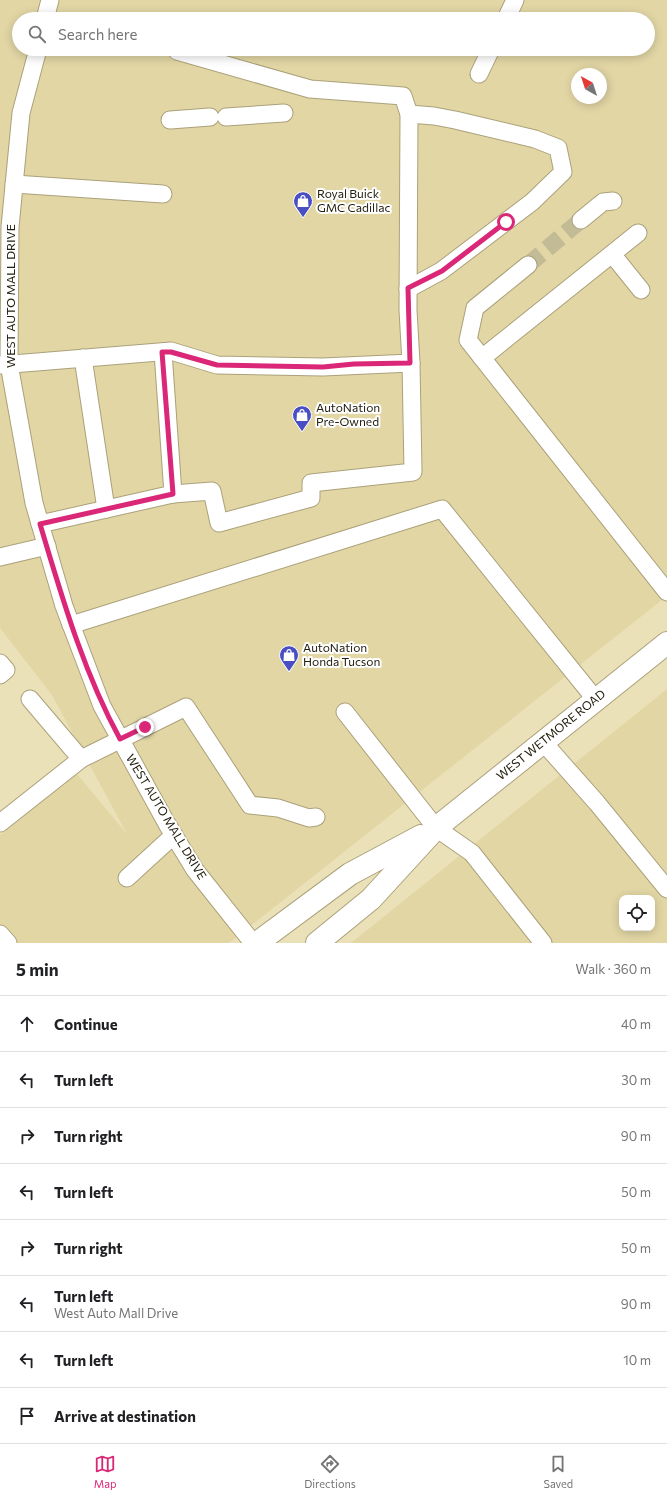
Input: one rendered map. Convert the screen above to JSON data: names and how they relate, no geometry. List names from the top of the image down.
{
  "streets": {
    "main road": ["WEST WETMORE ROAD"],
    "street": ["WEST AUTO MALL DRIVE"]
  },
  "places": {
    "shop": ["Royal Buick GMC Cadillac", "AutoNation Pre-Owned", "AutoNation Honda Tucson"]
  },
  "north": "top left",
  "page": {
    "search": "Search here",
    "heading": ["5 min", "Walk · 360 m"],
    "list": [
      ["Continue", "40 m"],
      ["Turn left", "30 m"],
      ["Turn right", "90 m"],
      ["Turn left", "50 m"],
      ["Turn right", "50 m"],
      ["Turn left", "West Auto Mall Drive", "90 m"],
      ["Turn left", "10 m"],
      "Arrive at destination"
    ],
    "nav": ["Map", "Directions", "Saved"]
  }
}
